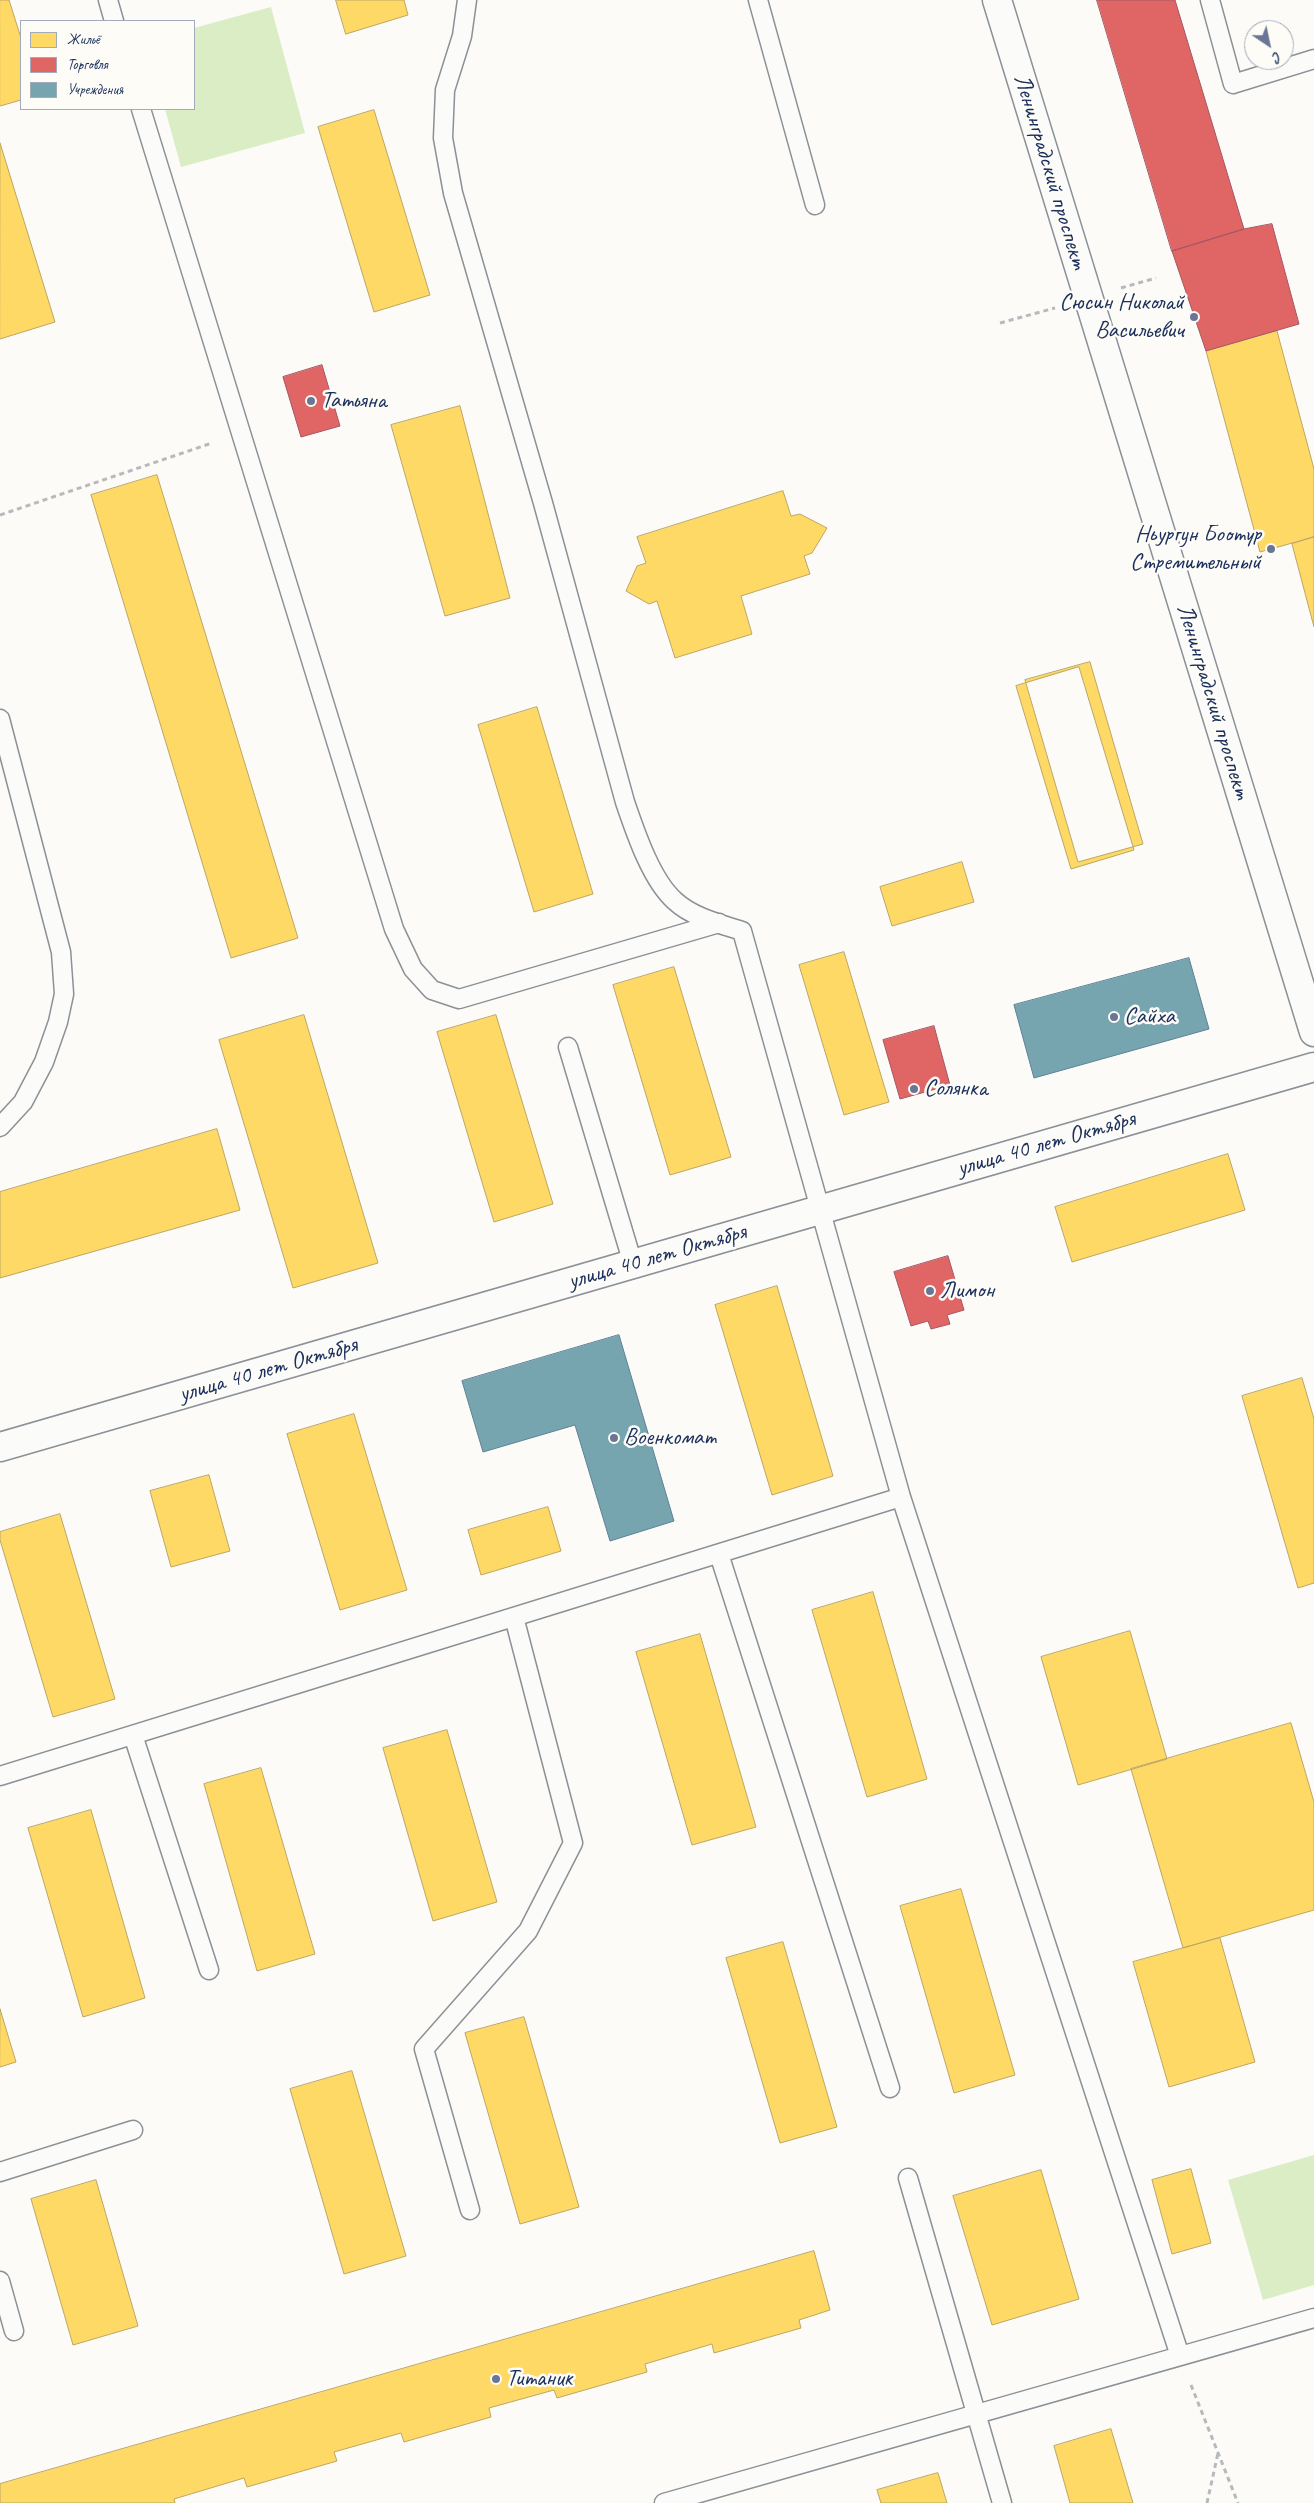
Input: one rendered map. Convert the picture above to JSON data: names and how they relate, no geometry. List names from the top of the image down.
{
  "streets": {
    "street": ["Ленинградский проспект", "улица 40 лет Октября"]
  },
  "places": [
    "Сюсин Николай Васильевич",
    "Татьяна",
    "Ньургун Боотур Стремительный",
    "Сайха",
    "Солянка",
    "Лимон",
    "Военкомат",
    "Титаник"
  ],
  "legend": ["Жильё", "Торговля", "Учреждения"],
  "north": "bottom right"
}
